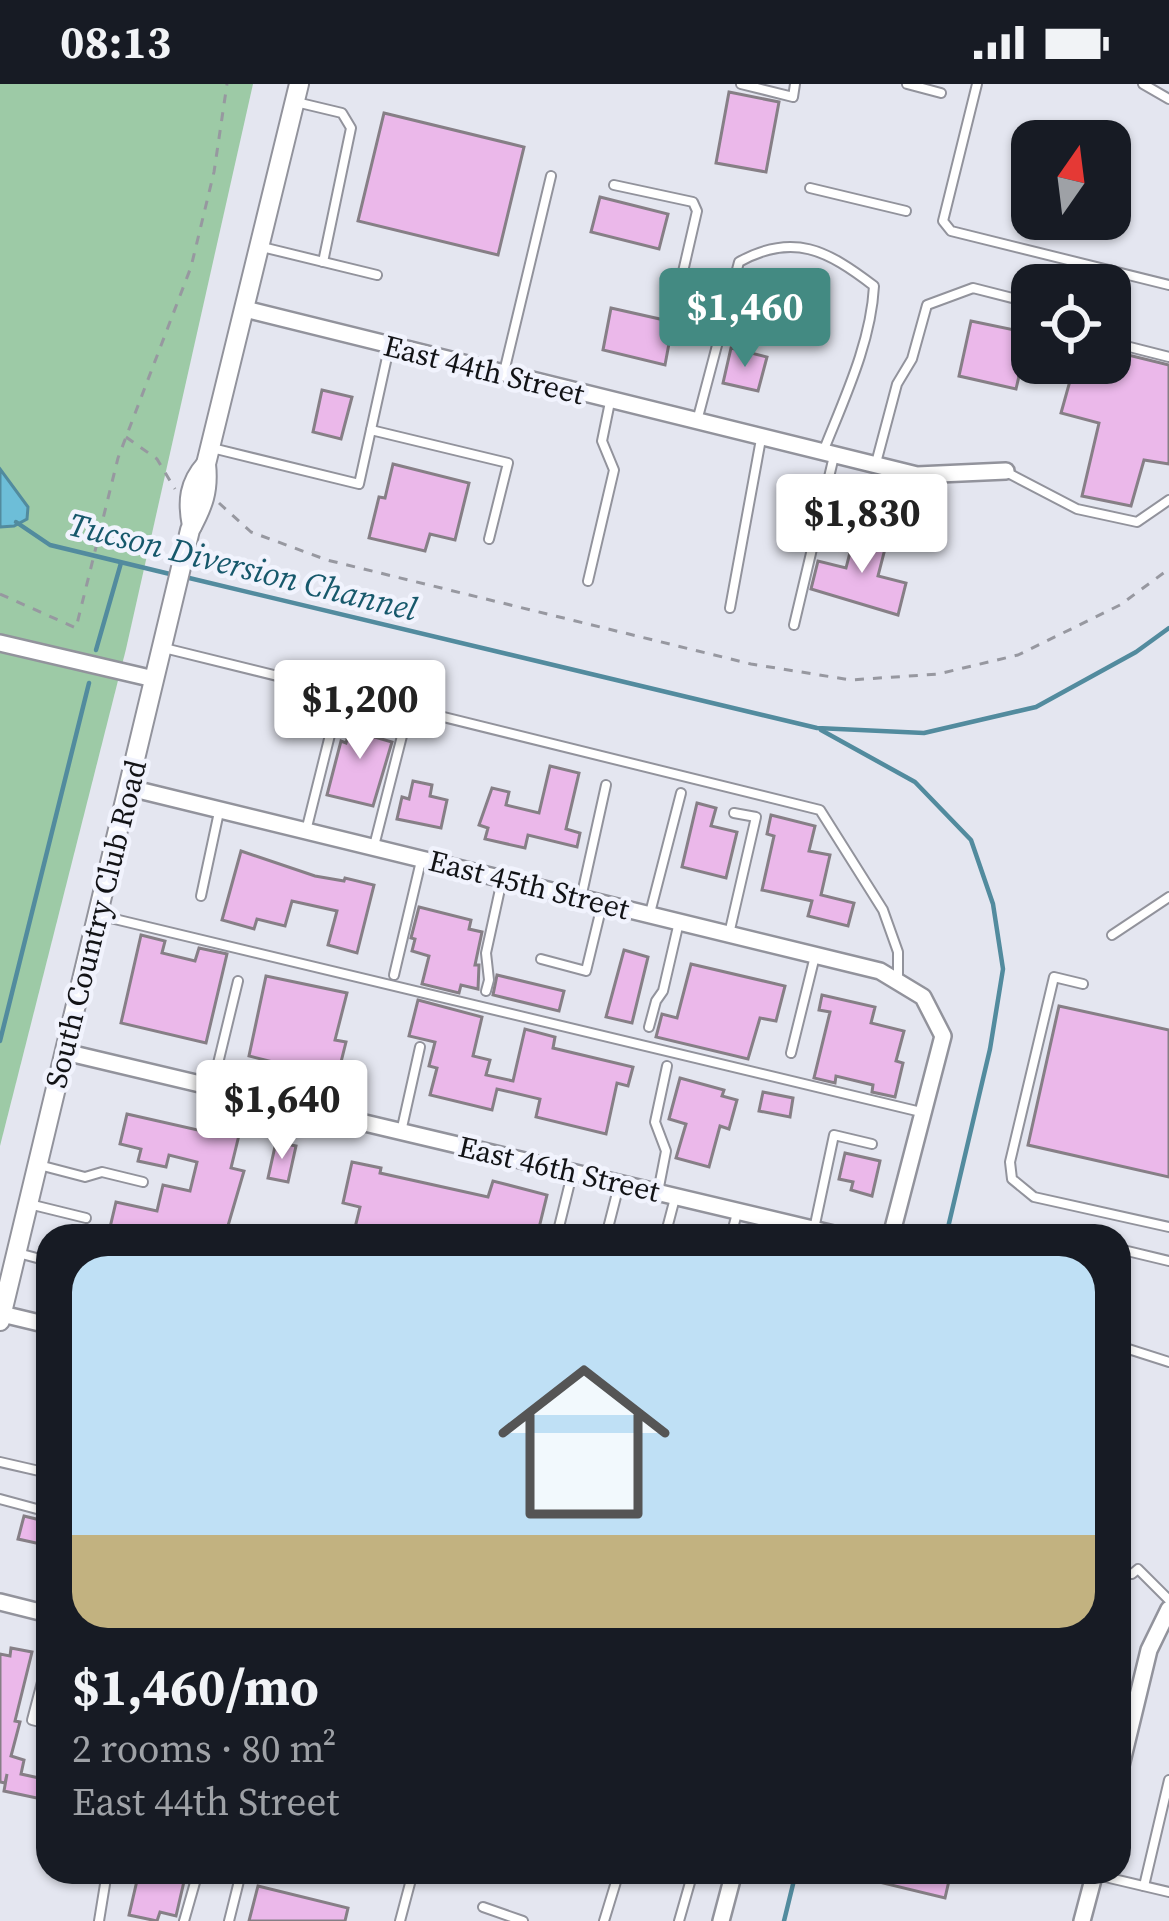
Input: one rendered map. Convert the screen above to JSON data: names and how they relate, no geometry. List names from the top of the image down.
{
  "streets": {
    "street": [
      "East 44th Street",
      "East 45th Street",
      "South Country Club Road",
      "East 46th Street"
    ]
  },
  "crossings": [
    ["East 44th Street", "South Country Club Road"],
    ["East 45th Street", "South Country Club Road"],
    ["South Country Club Road", "East 46th Street"]
  ],
  "water": ["Tucson Diversion Channel"],
  "north": "top",
  "page": {
    "status": "08:13",
    "price": [
      "$1,460",
      "$1,830",
      "$1,200",
      "$1,640"
    ],
    "list": [
      {
        "name": "$1,460/mo",
        "note": "2 rooms · 80 m² · East 44th Street"
      }
    ]
  }
}
